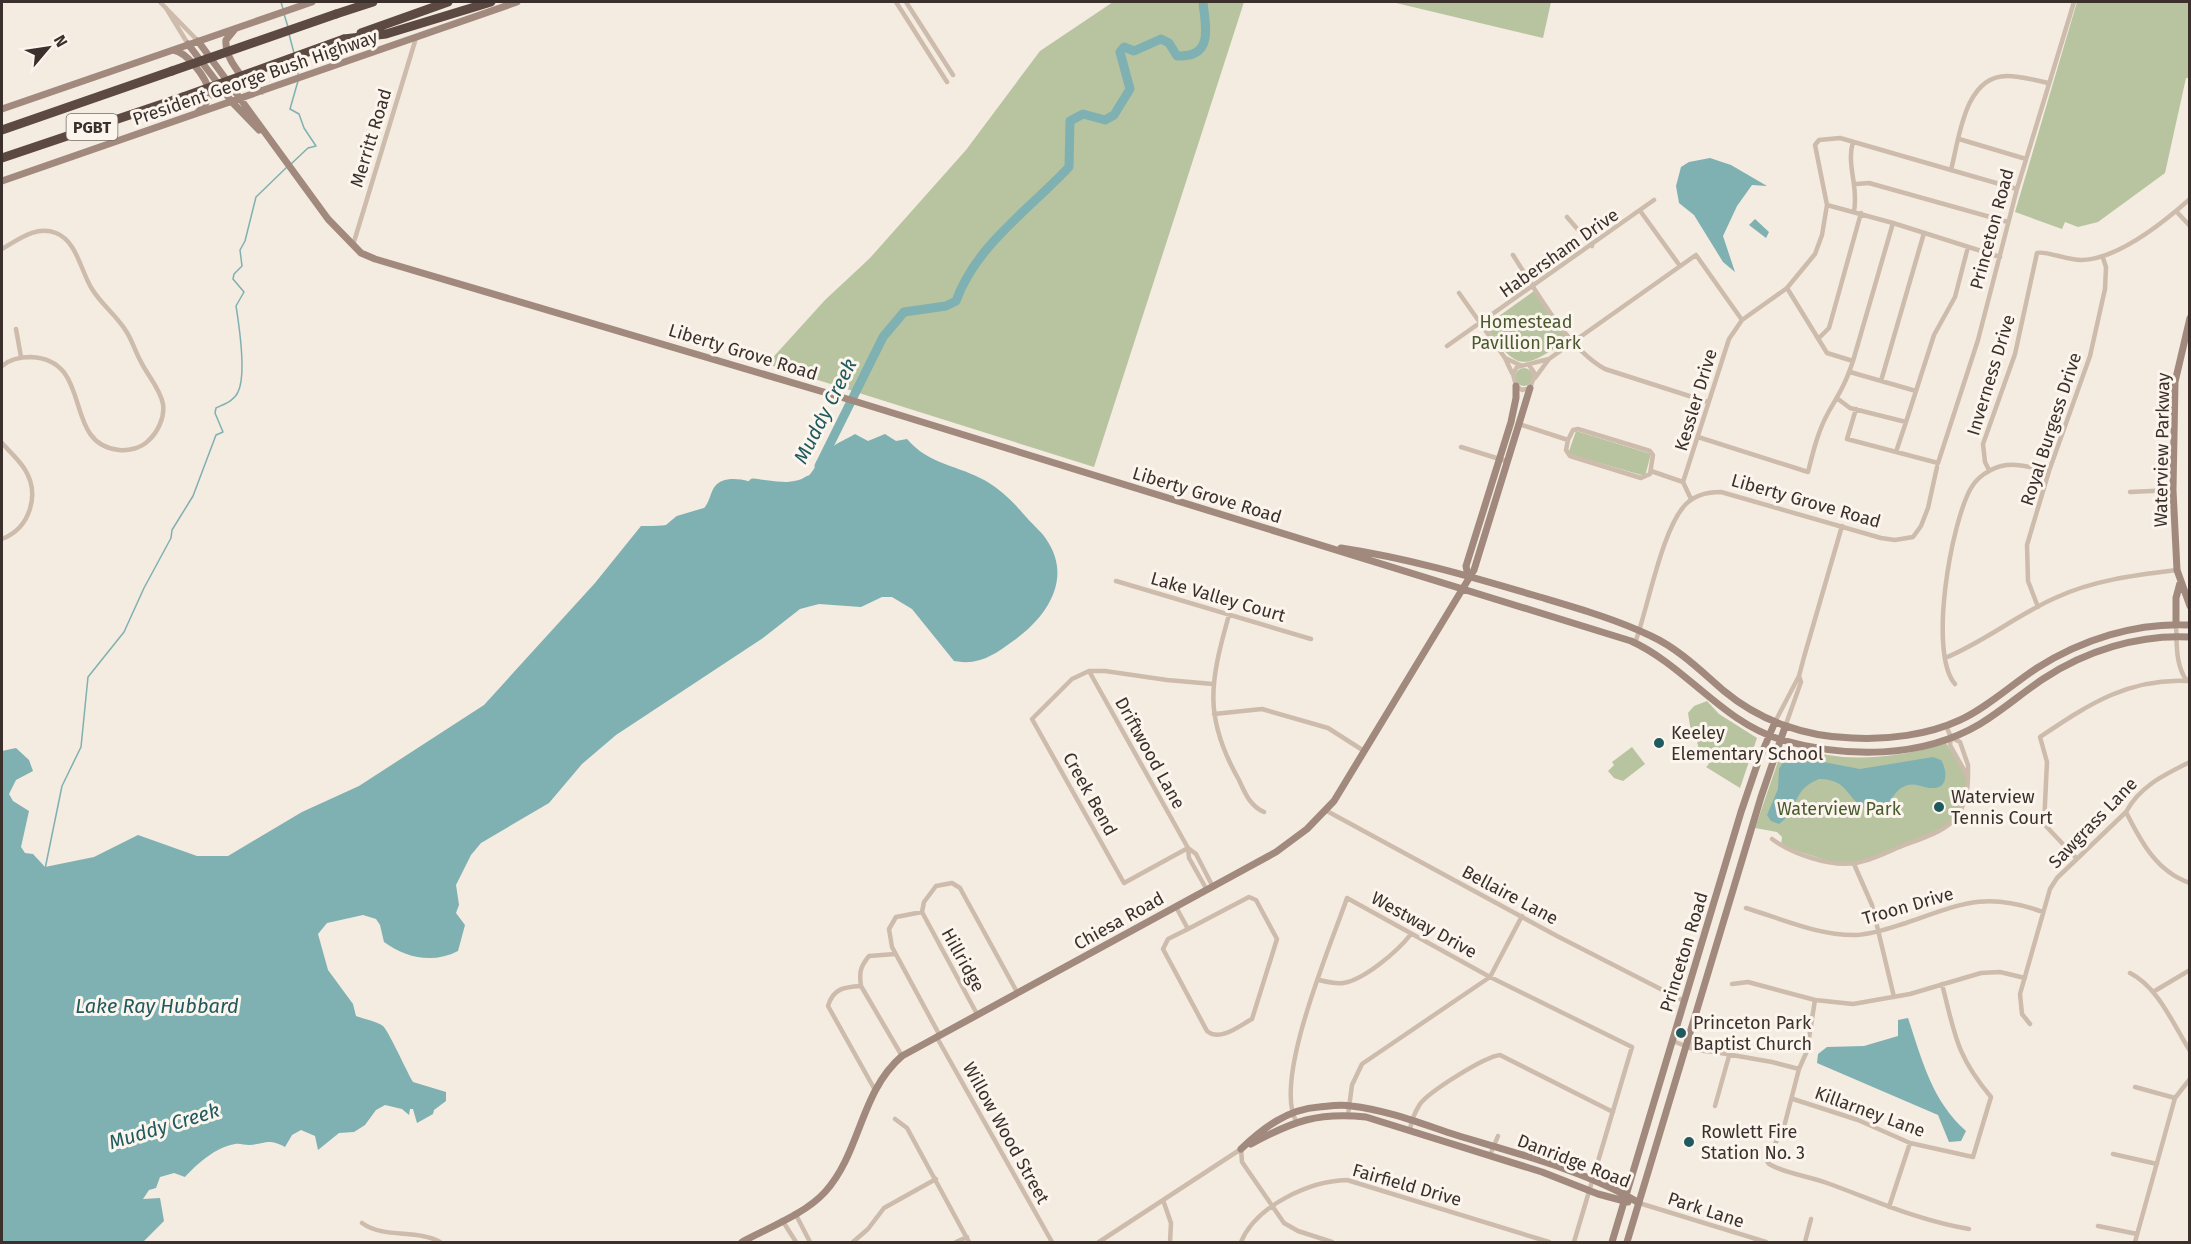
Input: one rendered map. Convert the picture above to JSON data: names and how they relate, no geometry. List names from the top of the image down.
{
  "streets": {
    "highway": ["PGBT"],
    "main road": [
      "President George Bush Highway",
      "Princeton Road",
      "Liberty Grove Road",
      "Waterview Parkway",
      "Chiesa Road",
      "Danridge Road"
    ],
    "street": [
      "Merritt Road",
      "Habersham Drive",
      "Inverness Drive",
      "Kessler Drive",
      "Royal Burgess Drive",
      "Lake Valley Court",
      "Driftwood Lane",
      "Creek Bend",
      "Sawgrass Lane",
      "Bellaire Lane",
      "Troon Drive",
      "Westway Drive",
      "Hillridge",
      "Killarney Lane",
      "Willow Wood Street",
      "Fairfield Drive",
      "Park Lane"
    ]
  },
  "crossings": [
    ["President George Bush Highway", "Merritt Road"],
    ["President George Bush Highway", "Liberty Grove Road"],
    ["Merritt Road", "Liberty Grove Road"],
    ["Princeton Road", "Liberty Grove Road"],
    ["Princeton Road", "Bellaire Lane"],
    ["Princeton Road", "Danridge Road"],
    ["Princeton Road", "Park Lane"],
    ["Liberty Grove Road", "Waterview Parkway"],
    ["Liberty Grove Road", "Chiesa Road"],
    ["Inverness Drive", "Royal Burgess Drive"],
    ["Driftwood Lane", "Creek Bend"],
    ["Driftwood Lane", "Chiesa Road"],
    ["Sawgrass Lane", "Troon Drive"],
    ["Bellaire Lane", "Chiesa Road"],
    ["Chiesa Road", "Hillridge"],
    ["Chiesa Road", "Willow Wood Street"],
    ["Westway Drive", "Danridge Road"],
    ["Danridge Road", "Park Lane"]
  ],
  "water": ["Muddy Creek", "Lake Ray Hubbard"],
  "parks": ["Homestead Pavillion Park", "Waterview Park"],
  "places": [
    "Keeley Elementary School",
    "Waterview Tennis Court",
    "Princeton Park Baptist Church",
    "Rowlett Fire Station No. 3"
  ],
  "north": "top right"
}
